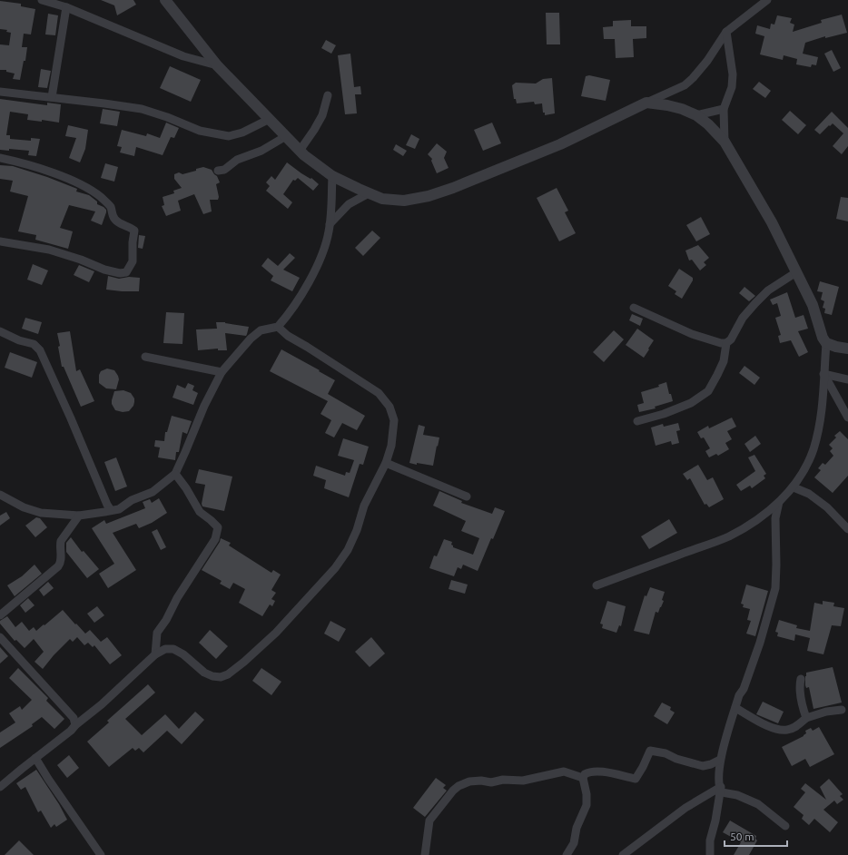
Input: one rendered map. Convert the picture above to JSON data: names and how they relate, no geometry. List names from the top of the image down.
{
  "scale_bar": "50 m"
}
